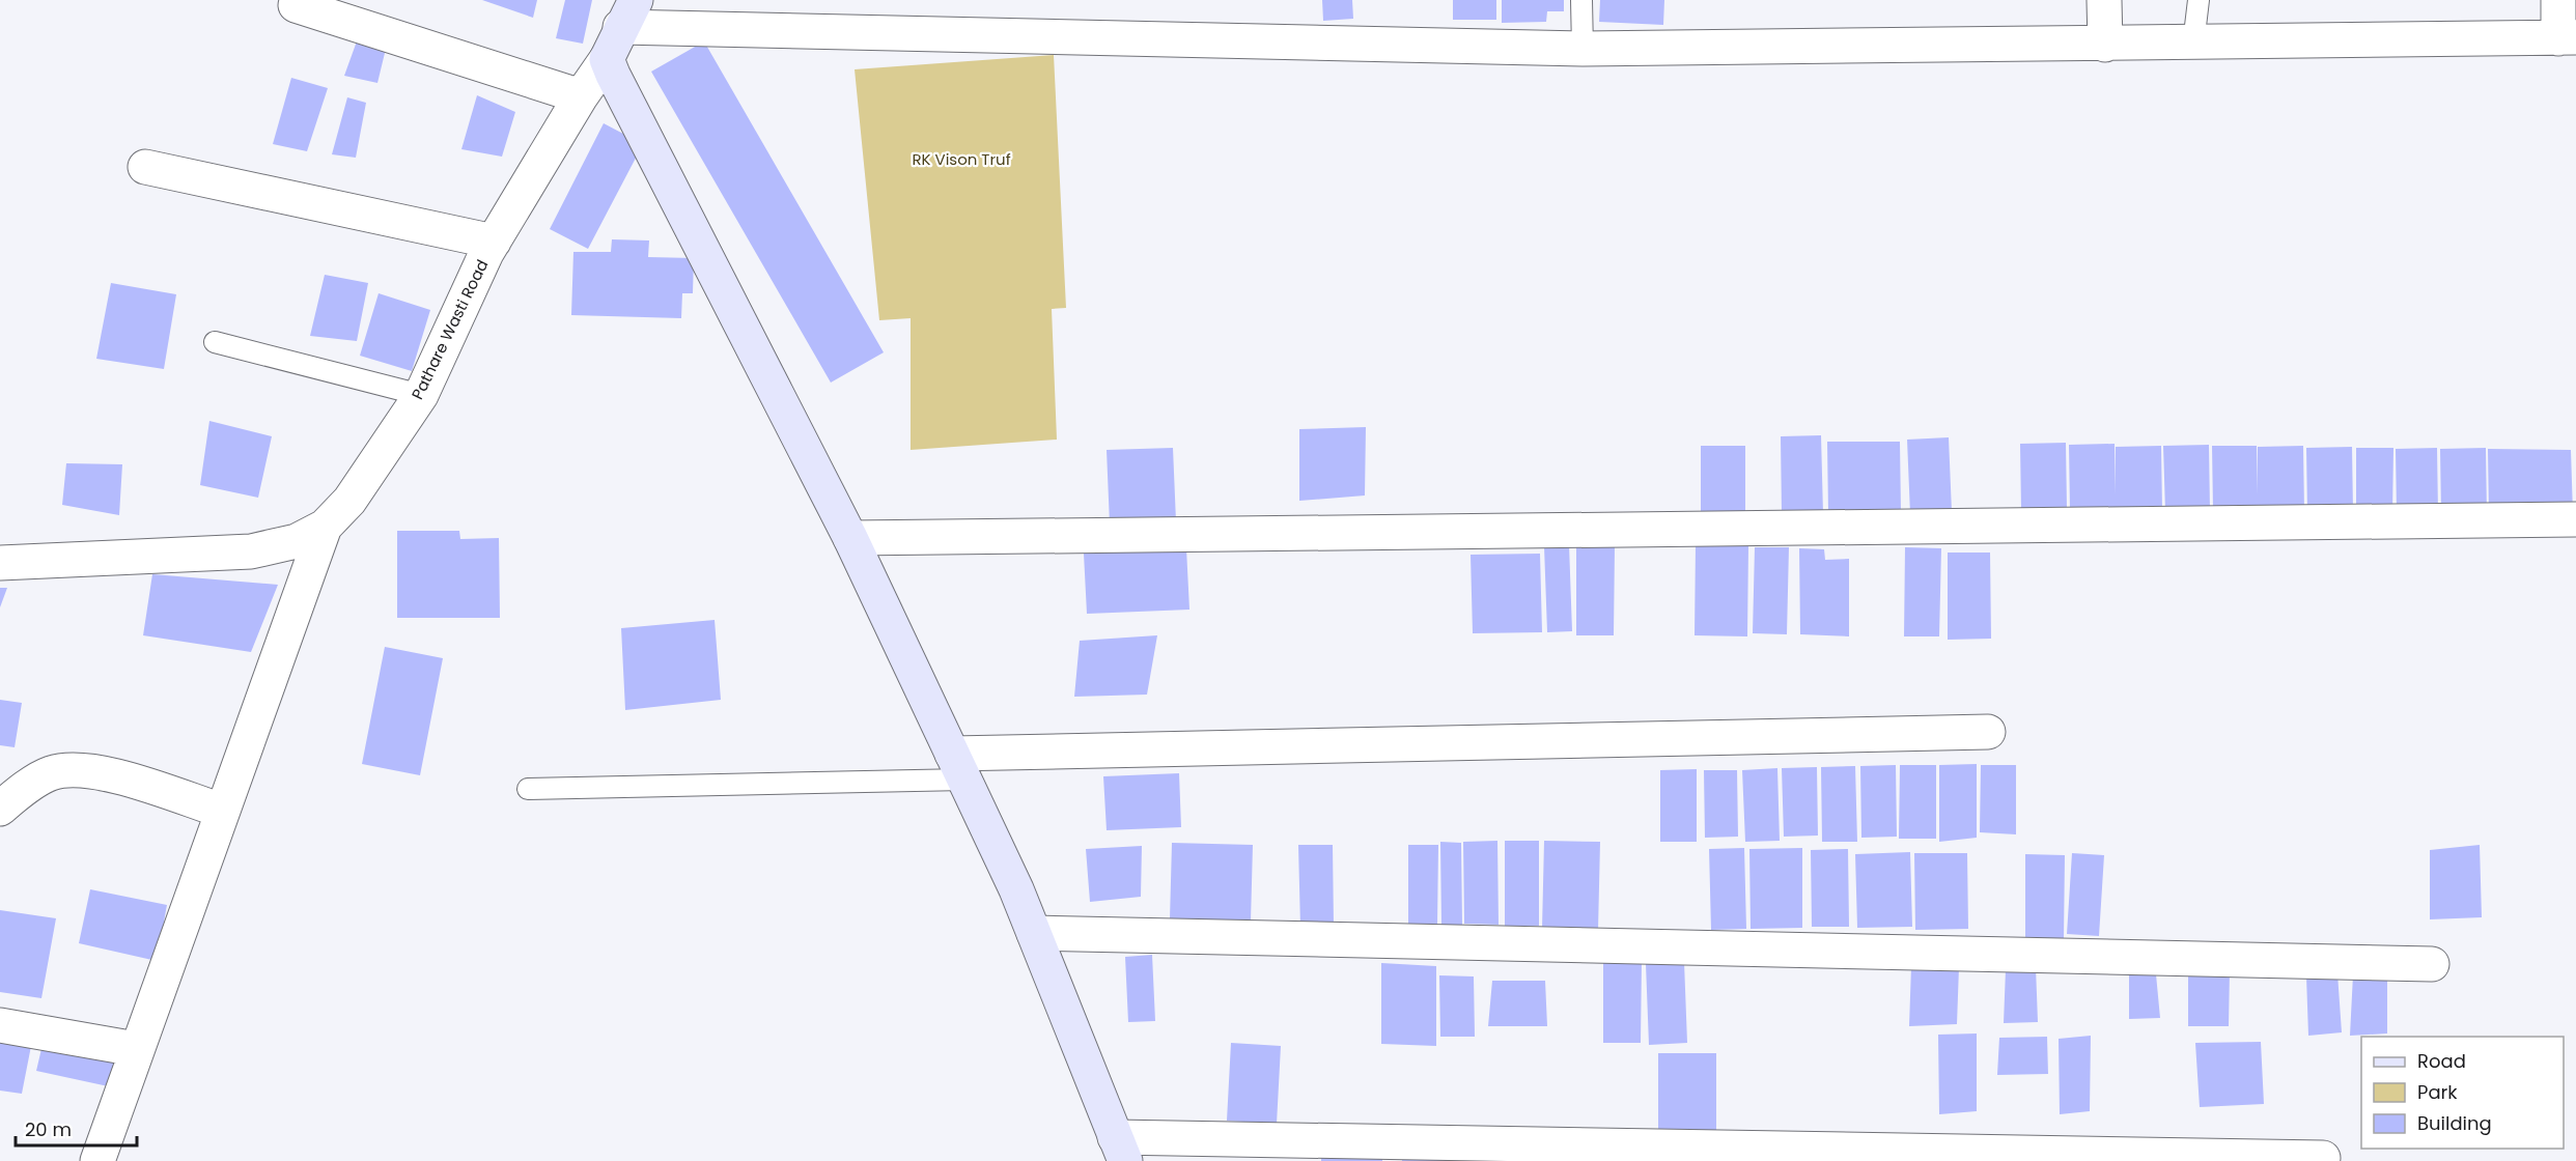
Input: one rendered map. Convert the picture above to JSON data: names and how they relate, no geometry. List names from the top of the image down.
{
  "streets": {
    "street": ["Pathare Wasti Road"]
  },
  "parks": ["RK Vison Truf"],
  "legend": ["Road", "Park", "Building"],
  "scale_bar": "20 m"
}
